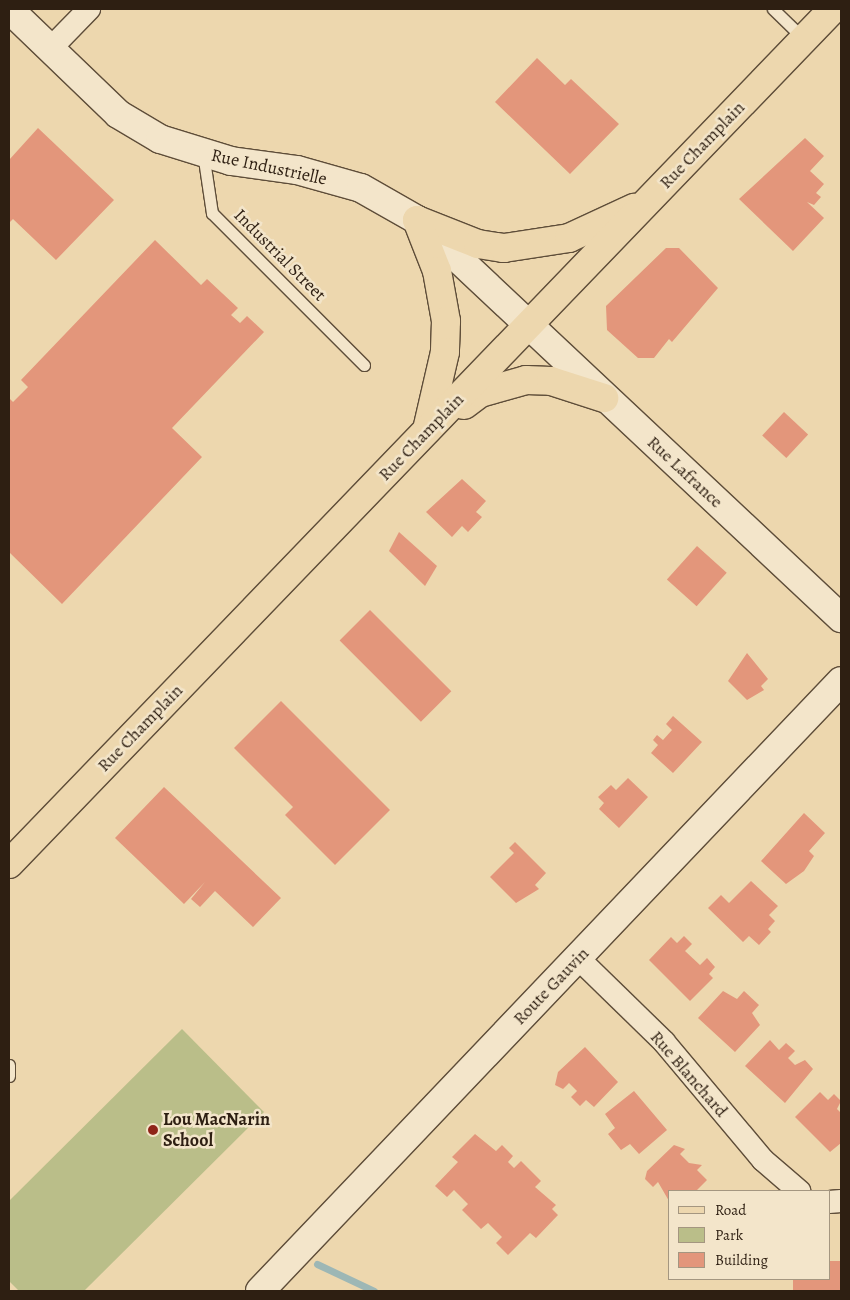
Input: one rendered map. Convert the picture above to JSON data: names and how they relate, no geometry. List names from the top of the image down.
{
  "streets": {
    "main road": ["Rue Champlain"],
    "street": [
      "Rue Industrielle",
      "Rue Lafrance",
      "Route Gauvin",
      "Rue Blanchard"
    ],
    "lane": ["Industrial Street"]
  },
  "crossings": [
    ["Rue Champlain", "Rue Industrielle"],
    ["Rue Champlain", "Rue Lafrance"],
    ["Rue Industrielle", "Industrial Street"],
    ["Rue Industrielle", "Rue Lafrance"],
    ["Route Gauvin", "Rue Blanchard"]
  ],
  "places": ["Lou MacNarin School"],
  "legend": ["Road", "Park", "Building"]
}
